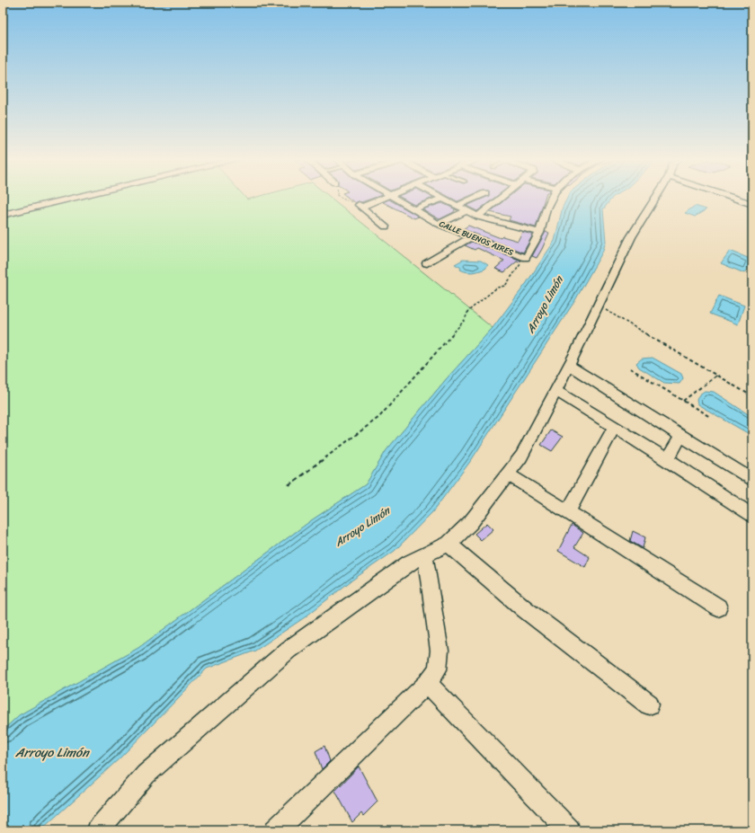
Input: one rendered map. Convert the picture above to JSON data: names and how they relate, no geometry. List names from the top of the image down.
{
  "streets": {
    "street": ["CALLE BUENOS AIRES"]
  },
  "water": ["Arroyo Limón"]
}
